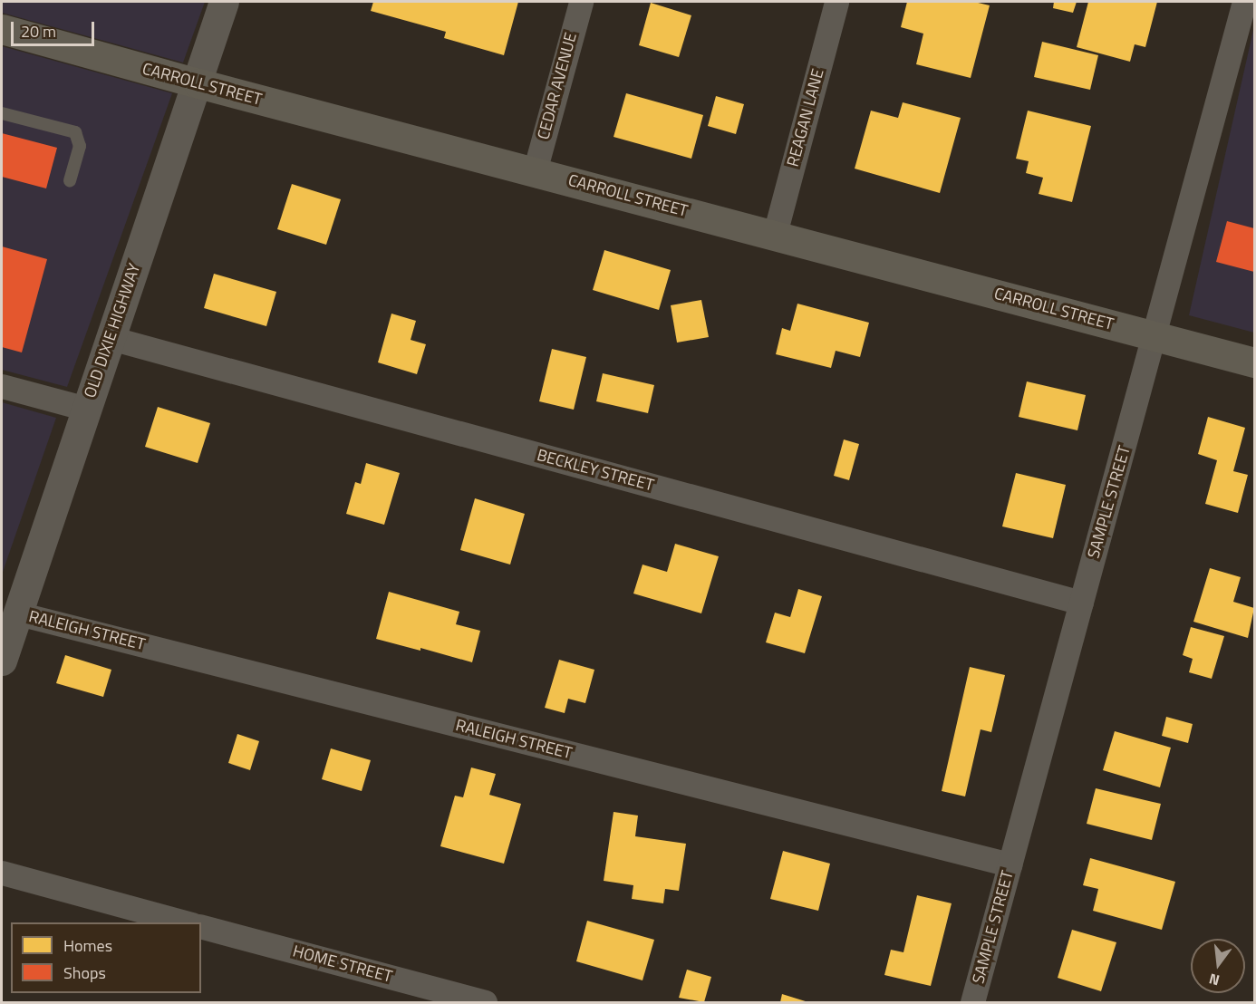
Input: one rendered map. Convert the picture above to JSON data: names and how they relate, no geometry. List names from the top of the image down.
{
  "streets": {
    "main road": ["CARROLL STREET"],
    "street": [
      "CEDAR AVENUE",
      "REAGAN LANE",
      "OLD DIXIE HIGHWAY",
      "BECKLEY STREET",
      "SAMPLE STREET",
      "RALEIGH STREET",
      "HOME STREET"
    ]
  },
  "crossings": [
    ["CARROLL STREET", "CEDAR AVENUE"],
    ["CARROLL STREET", "REAGAN LANE"],
    ["CARROLL STREET", "OLD DIXIE HIGHWAY"],
    ["CARROLL STREET", "SAMPLE STREET"],
    ["OLD DIXIE HIGHWAY", "BECKLEY STREET"],
    ["OLD DIXIE HIGHWAY", "RALEIGH STREET"],
    ["BECKLEY STREET", "SAMPLE STREET"],
    ["SAMPLE STREET", "RALEIGH STREET"]
  ],
  "legend": ["Homes", "Shops"],
  "scale_bar": "20 m",
  "north": "bottom"
}
